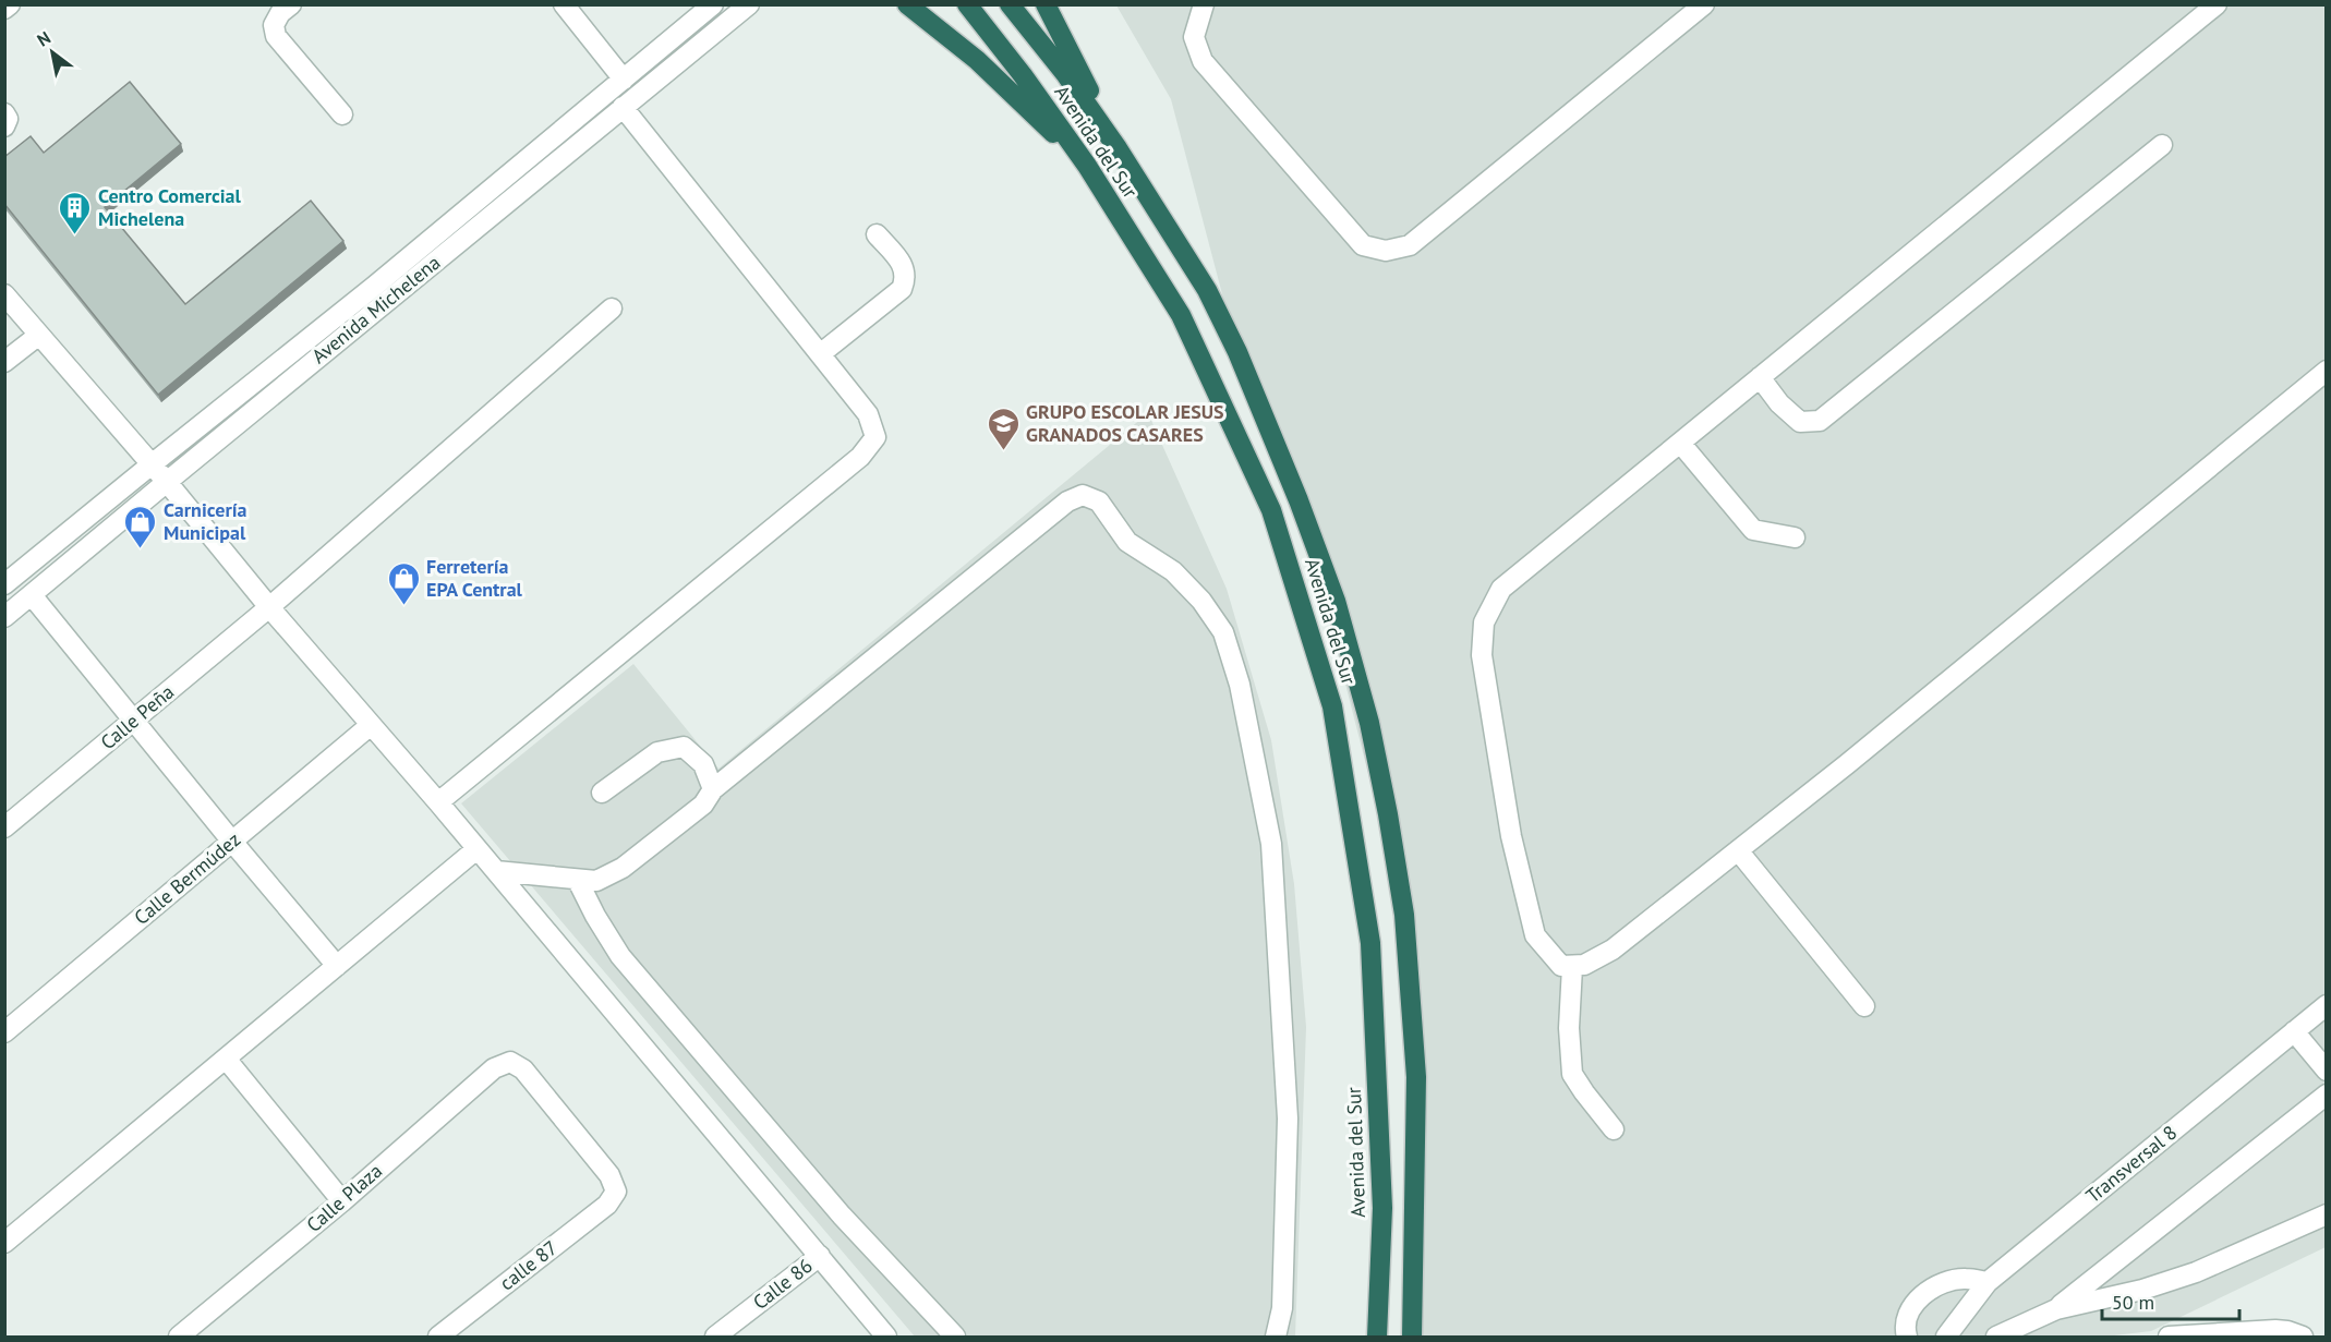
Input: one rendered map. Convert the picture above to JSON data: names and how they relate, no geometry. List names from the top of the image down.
{
  "streets": {
    "highway": ["Avenida del Sur"],
    "street": [
      "Avenida Michelena",
      "Calle Peña",
      "Calle Bermúdez",
      "Transversal 8",
      "Calle Plaza",
      "calle 87",
      "Calle 86"
    ]
  },
  "crossings": [
    ["Calle Plaza", "calle 87"]
  ],
  "places": {
    "building": ["Centro Comercial Michelena"],
    "school or university": ["GRUPO ESCOLAR JESUS GRANADOS CASARES"],
    "shop": ["Carnicería Municipal", "Ferretería EPA Central"]
  },
  "scale_bar": "50 m",
  "north": "top left"
}
